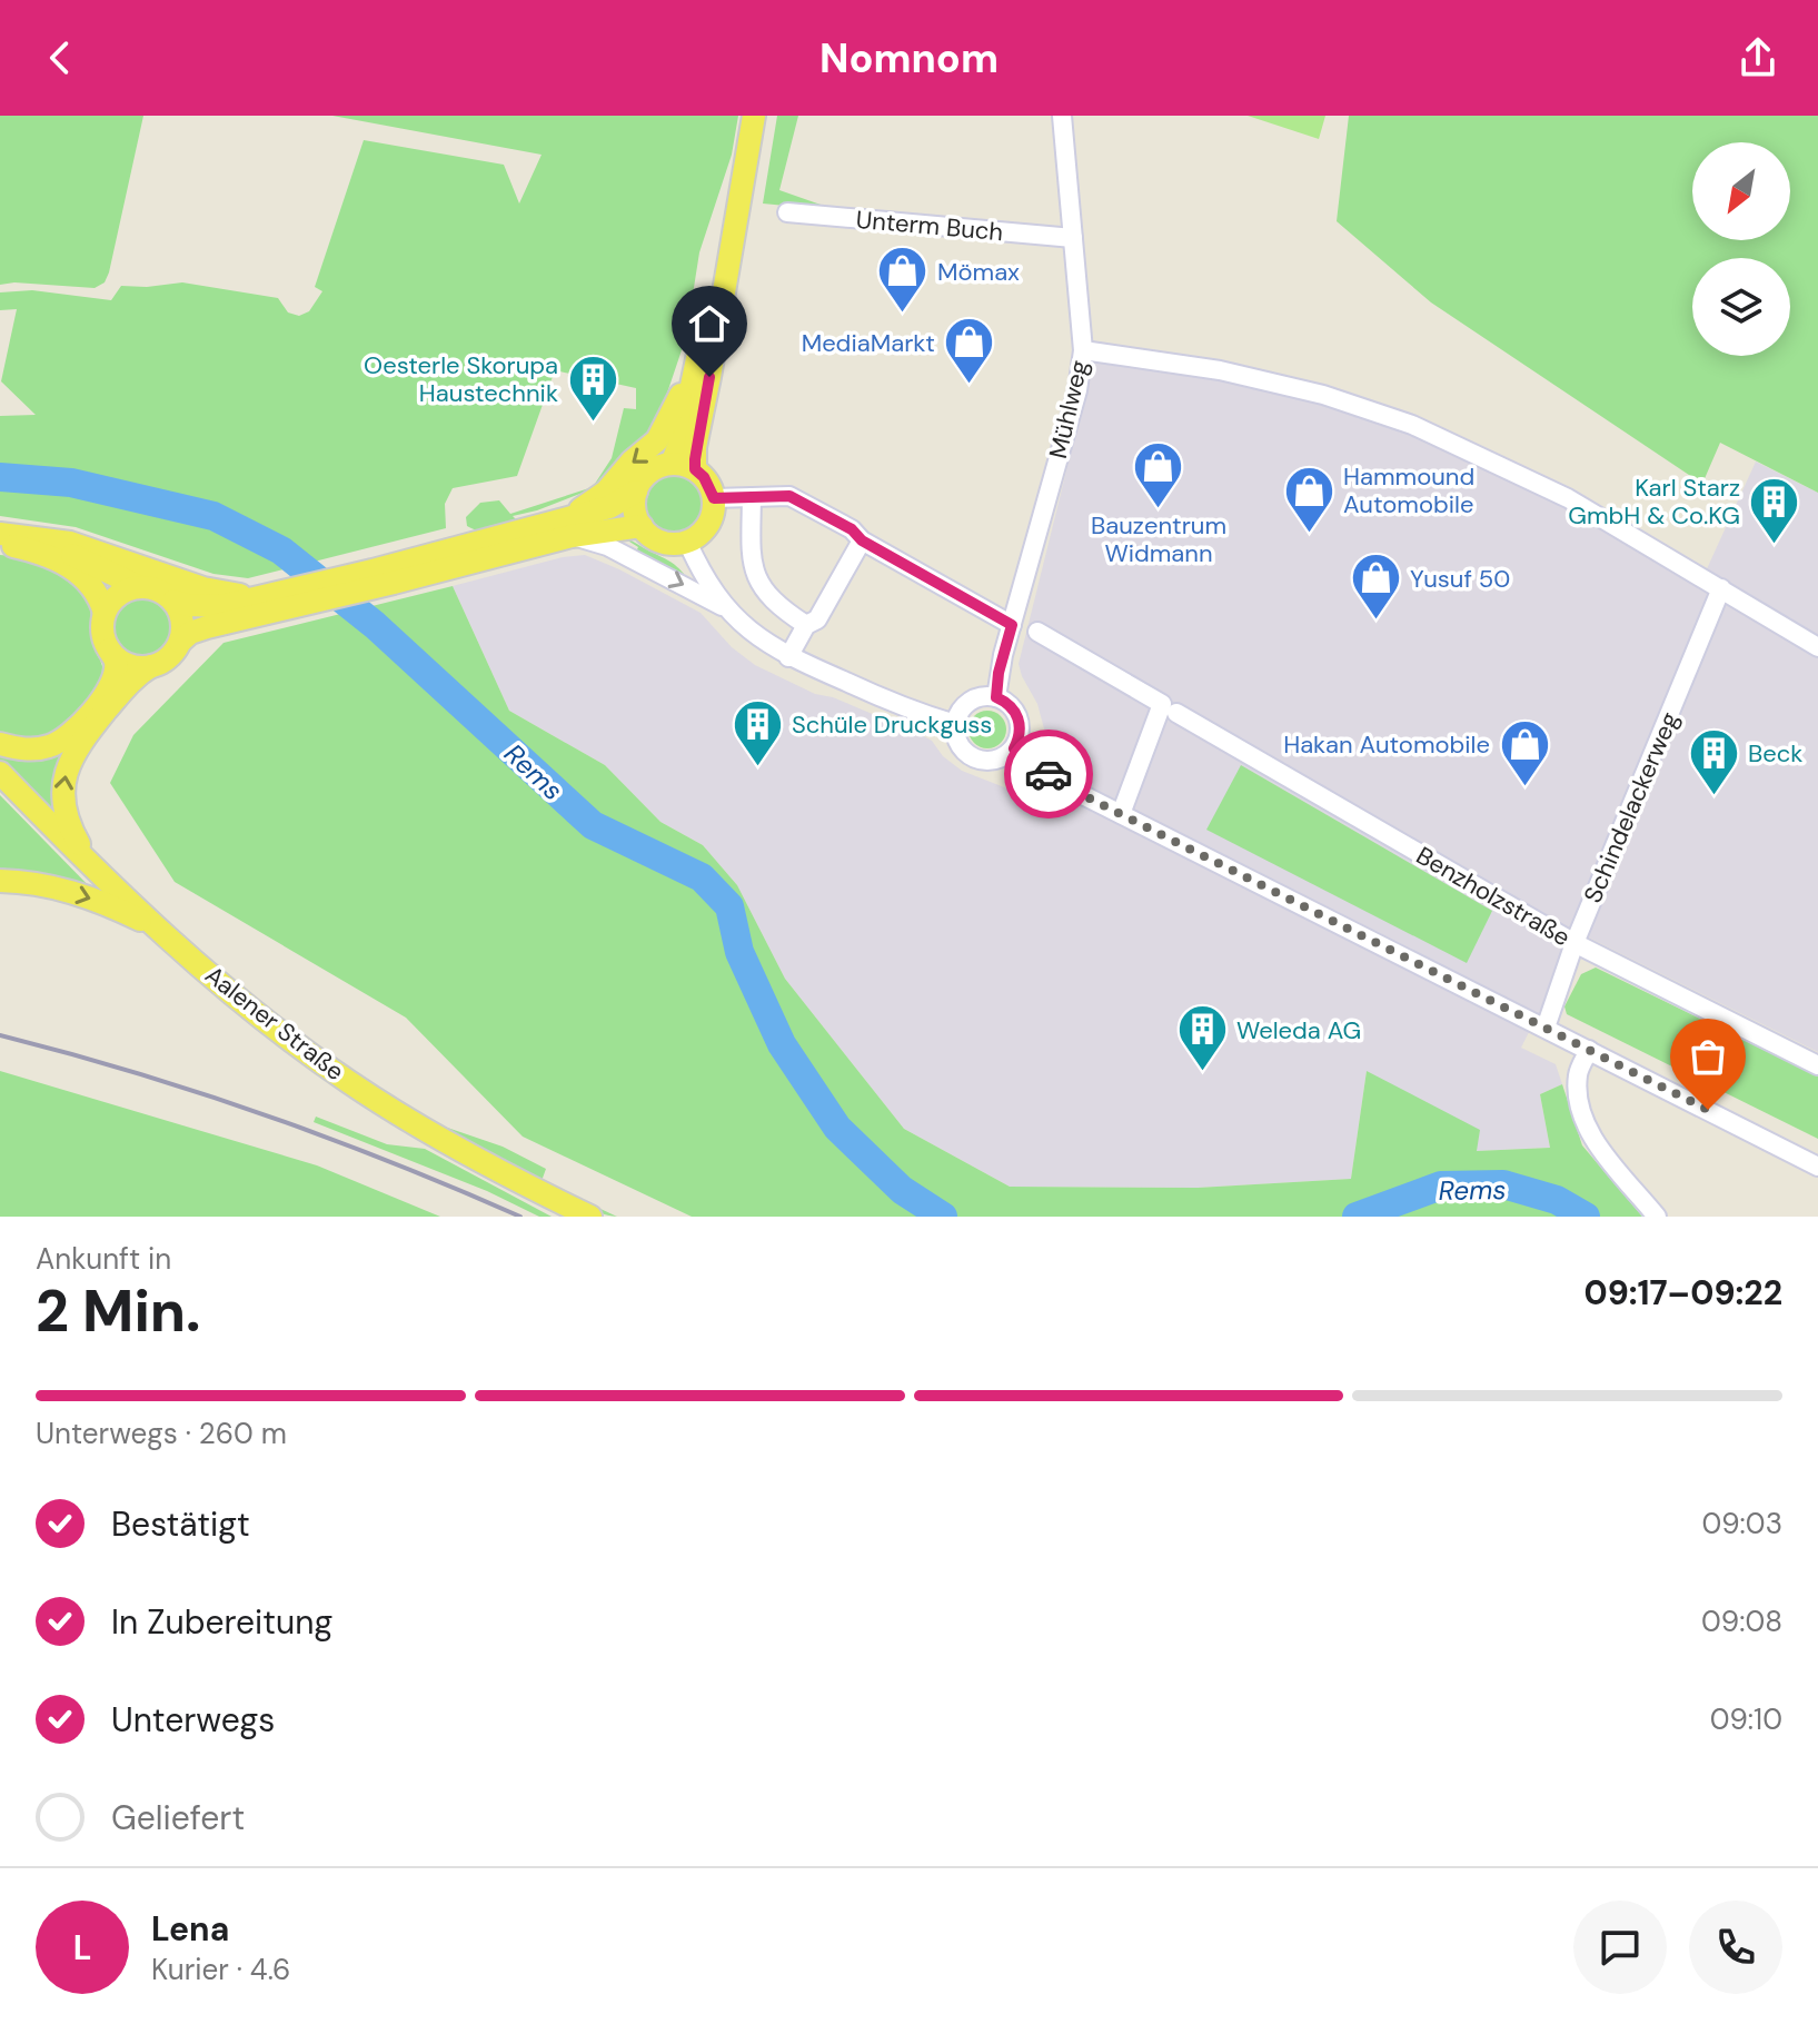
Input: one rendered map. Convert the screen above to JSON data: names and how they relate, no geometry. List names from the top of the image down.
{
  "streets": {
    "main road": ["Aalener Straße"],
    "street": [
      "Unterm Buch",
      "Mühlweg",
      "Schindelackerweg",
      "Benzholzstraße"
    ]
  },
  "crossings": [
    ["Unterm Buch", "Mühlweg"],
    ["Schindelackerweg", "Benzholzstraße"]
  ],
  "water": ["Rems"],
  "places": {
    "shop": [
      "Mömax",
      "MediaMarkt",
      "Bauzentrum Widmann",
      "Hammound Automobile",
      "Yusuf 50",
      "Hakan Automobile"
    ],
    "building": [
      "Oesterle Skorupa Haustechnik",
      "Karl Starz GmbH & Co.KG",
      "Schüle Druckguss",
      "Beck",
      "Weleda AG"
    ]
  },
  "north": "bottom left",
  "page": {
    "header": "Nomnom",
    "heading": ["2 Min.", "Ankunft in", "09:17–09:22"],
    "panel": ["Lena", "Kurier · 4.6"],
    "bar": "Unterwegs · 260 m",
    "list": [
      ["Bestätigt", "09:03"],
      ["In Zubereitung", "09:08"],
      ["Unterwegs", "09:10"],
      "Geliefert"
    ],
    "round": "L"
  }
}
